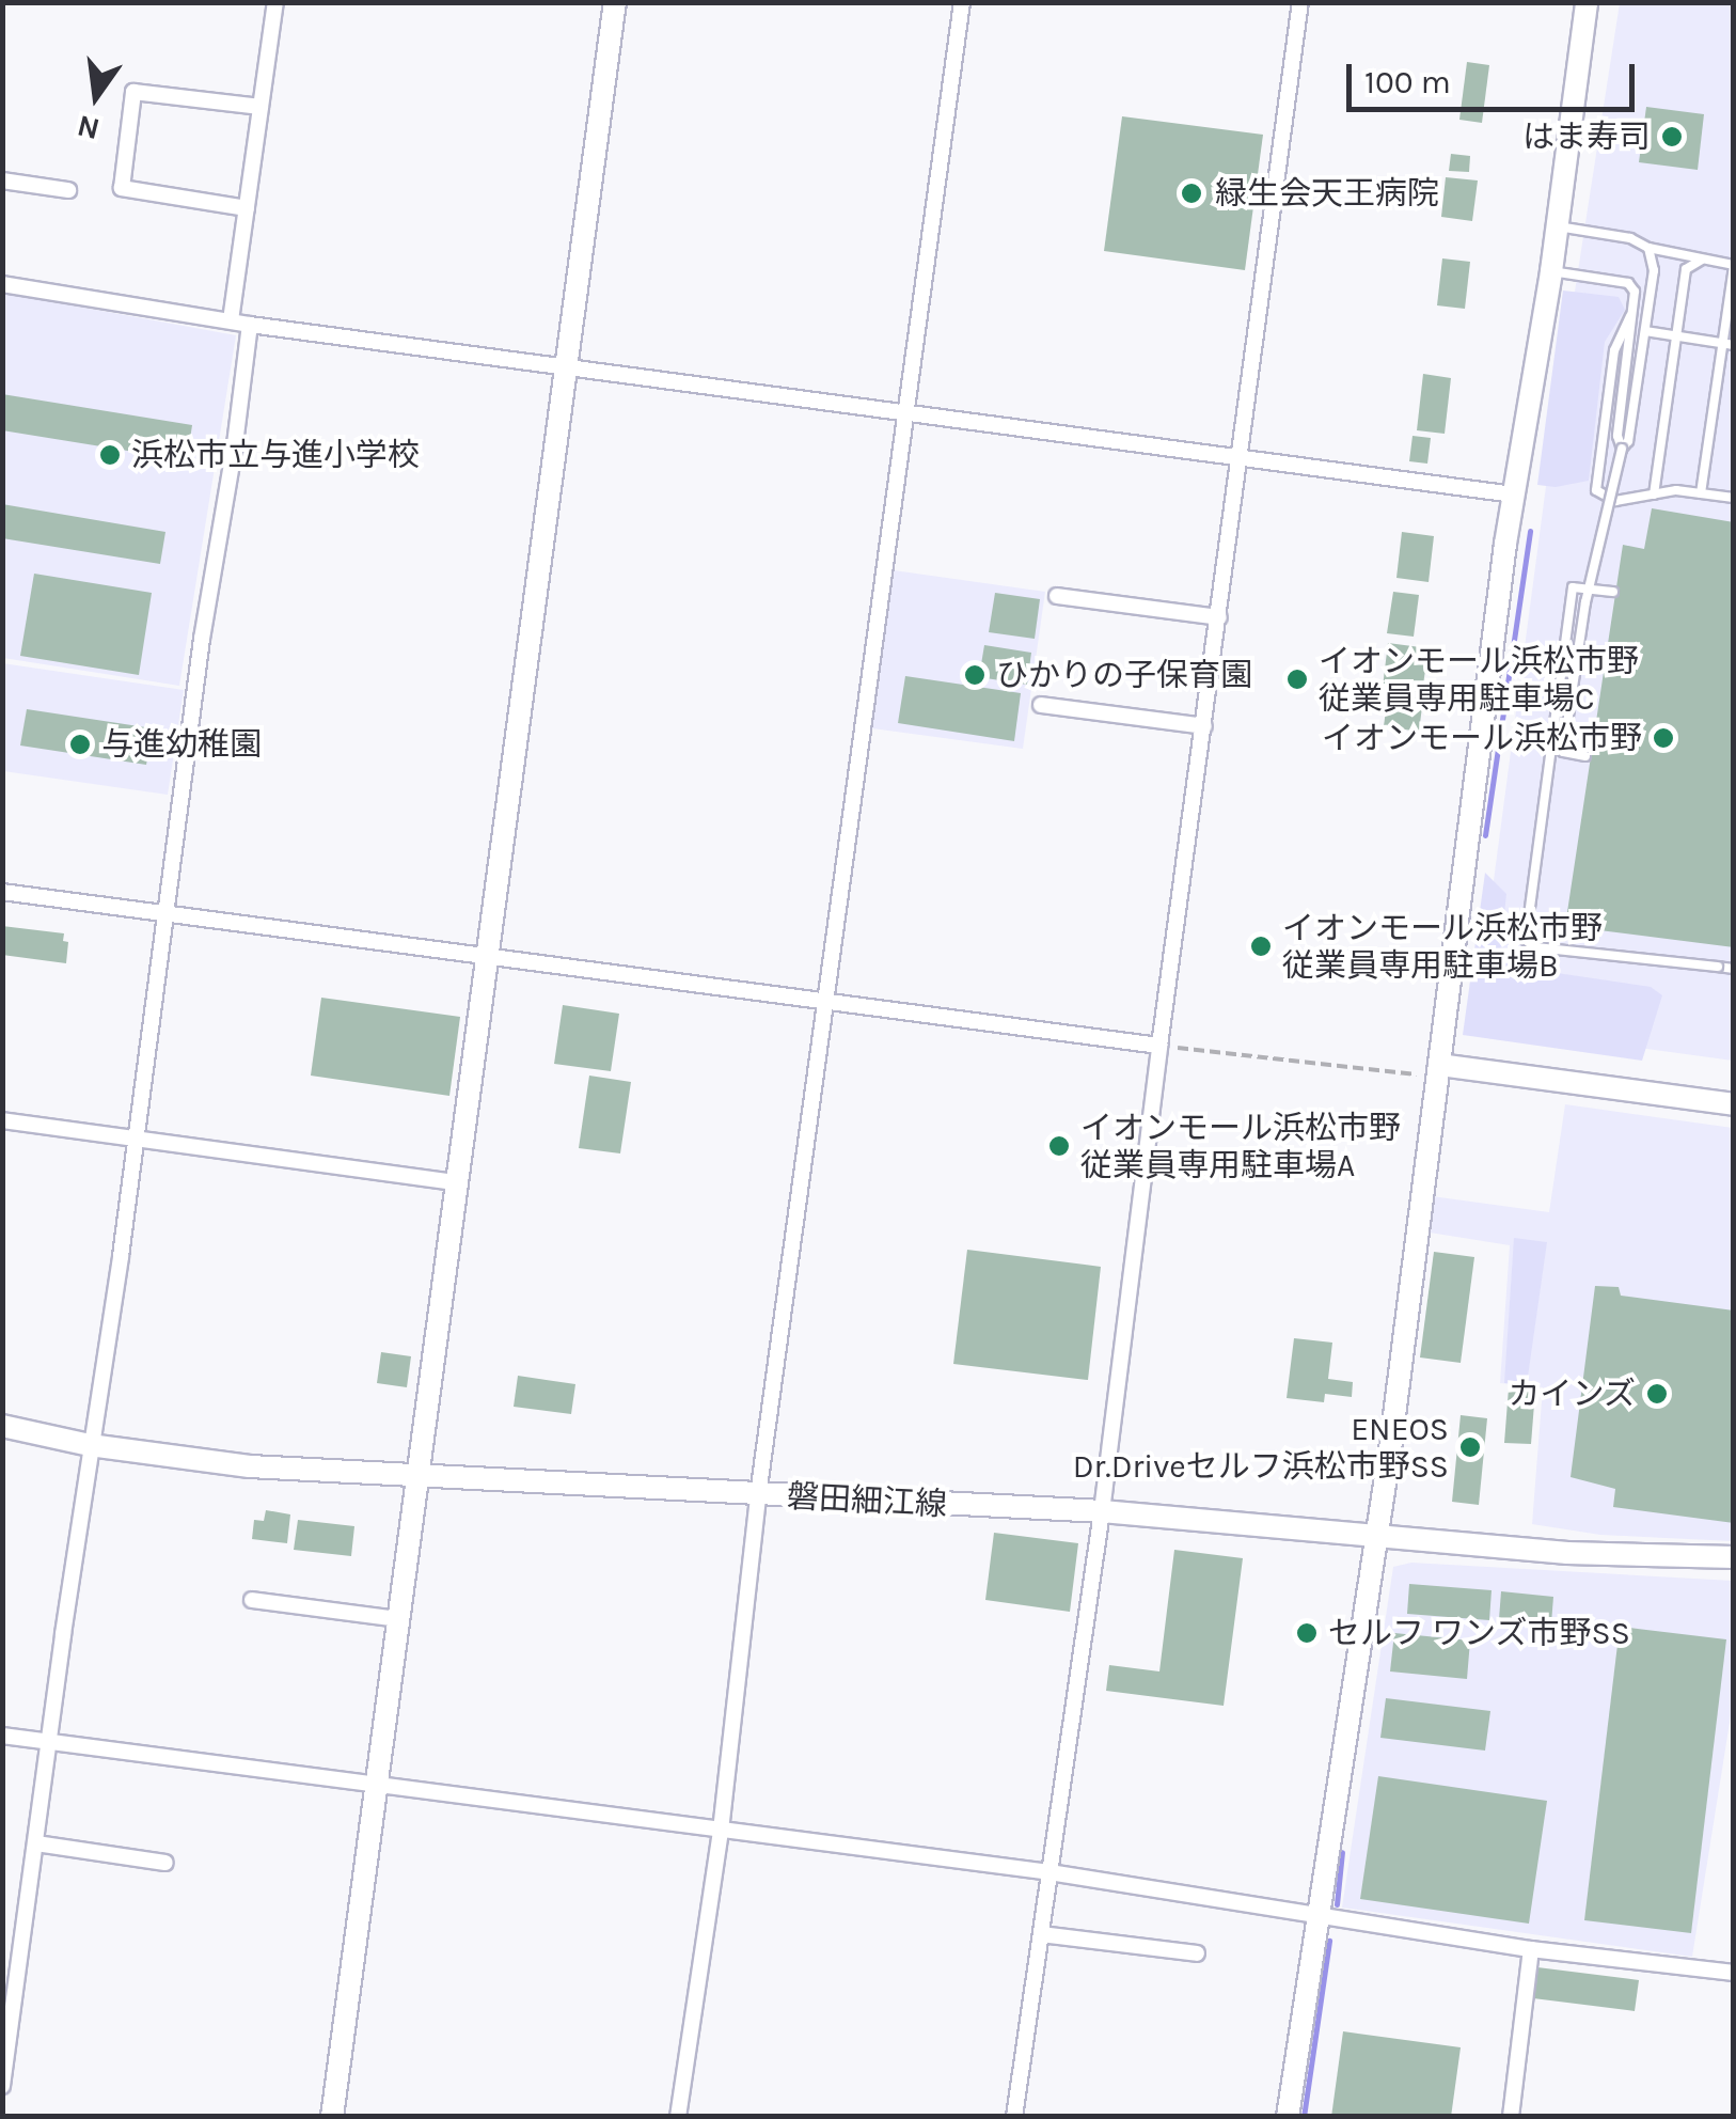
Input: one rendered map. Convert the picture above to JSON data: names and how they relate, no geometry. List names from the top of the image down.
{
  "streets": {
    "street": ["磐田細江線"]
  },
  "places": [
    "はま寿司",
    "緑生会天王病院",
    "浜松市立与進小学校",
    "ひかりの子保育園",
    "イオンモール浜松市野 従業員専用駐車場C",
    "イオンモール浜松市野",
    "与進幼稚園",
    "イオンモール浜松市野 従業員専用駐車場B",
    "イオンモール浜松市野 従業員専用駐車場A",
    "カインズ",
    "ENEOS Dr.Driveセルフ浜松市野SS",
    "セルフ ワンズ市野SS"
  ],
  "scale_bar": "100 m",
  "north": "bottom"
}
